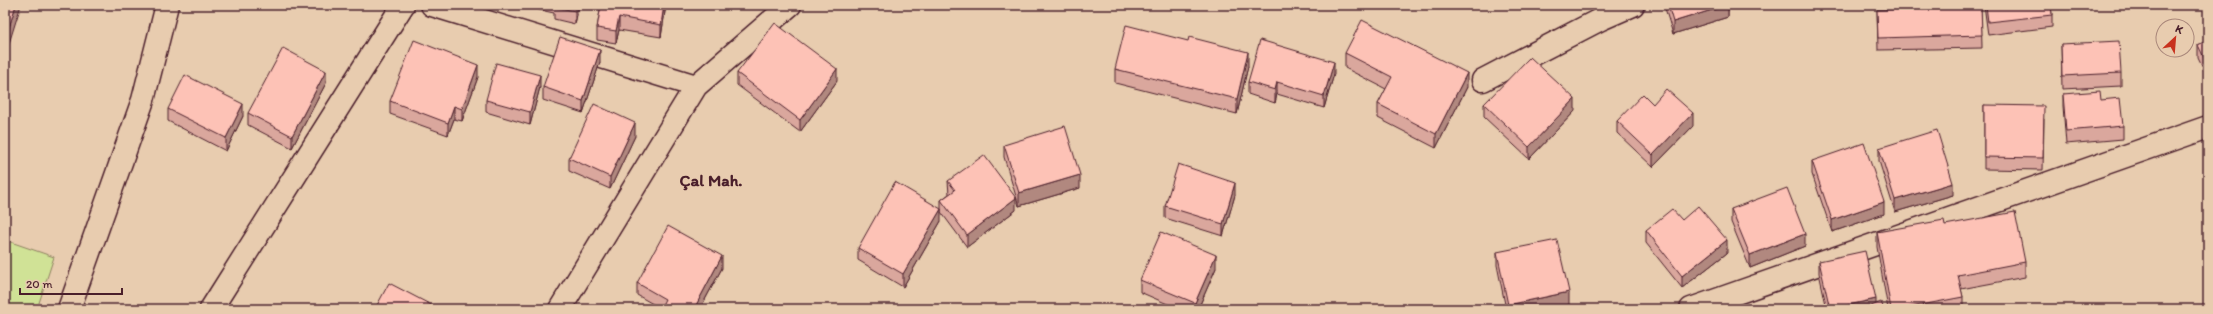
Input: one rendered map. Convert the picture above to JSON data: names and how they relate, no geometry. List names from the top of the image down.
{
  "districts": ["Çal Mah."],
  "scale_bar": "20 m",
  "north": "top right"
}
